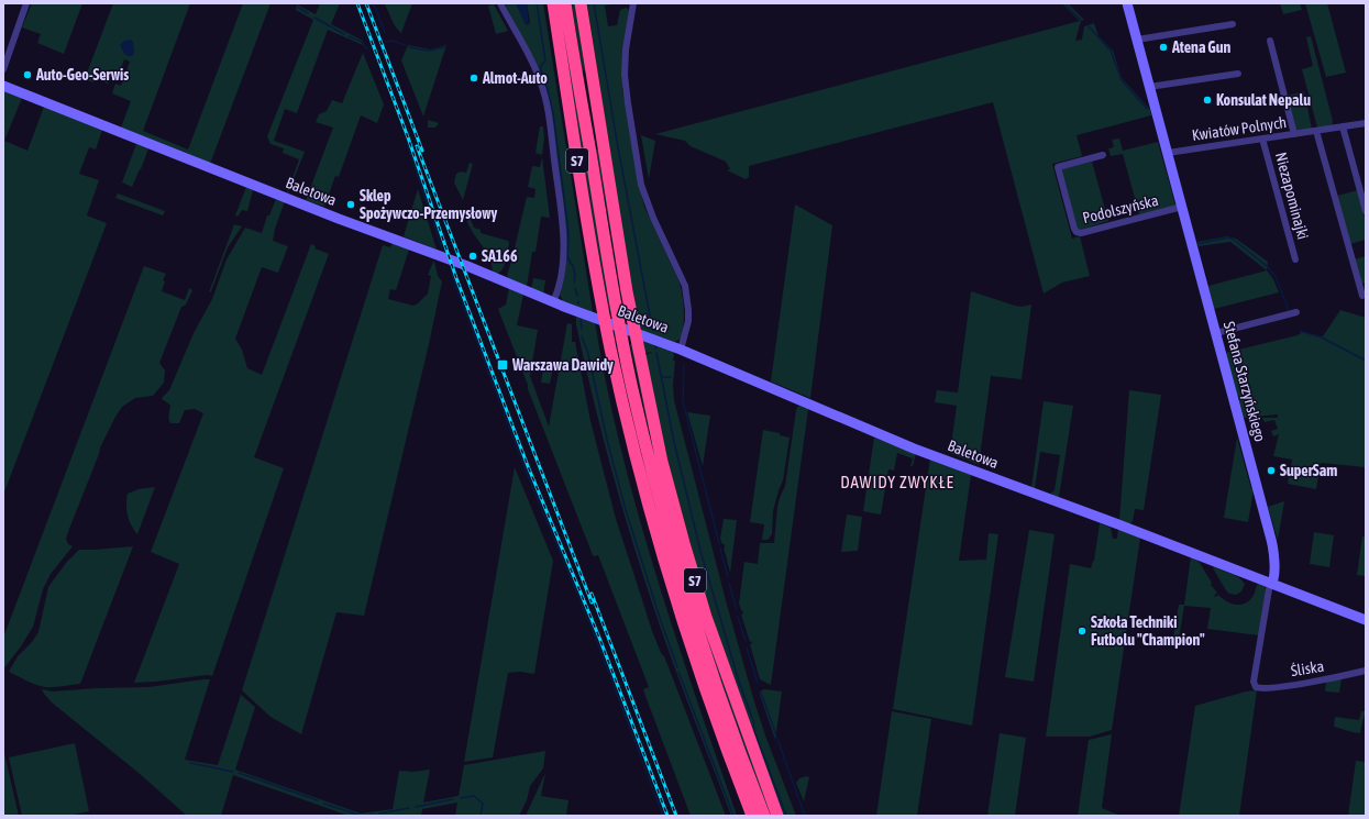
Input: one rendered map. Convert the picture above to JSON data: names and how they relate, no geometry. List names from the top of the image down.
{
  "streets": {
    "highway": ["S7"],
    "street": [
      "Kwiatów Polnych",
      "Baletowa",
      "Niezapominajki",
      "Podolszyńska",
      "Stefana Starzyńskiego",
      "Śliska"
    ]
  },
  "crossings": [
    ["Kwiatów Polnych", "Niezapominajki"],
    ["Kwiatów Polnych", "Stefana Starzyńskiego"],
    ["Baletowa", "Stefana Starzyńskiego"],
    ["Podolszyńska", "Stefana Starzyńskiego"],
    ["Stefana Starzyńskiego", "Śliska"]
  ],
  "districts": ["DAWIDY ZWYKŁE"],
  "places": {
    "other": [
      "Atena Gun",
      "Auto-Geo-Serwis",
      "Almot-Auto",
      "Konsulat Nepalu",
      "Sklep Spożywczo-Przemysłowy",
      "SA166",
      "SuperSam",
      "Szkoła Techniki Futbolu \"Champion\""
    ],
    "transit": ["Warszawa Dawidy"]
  }
}
